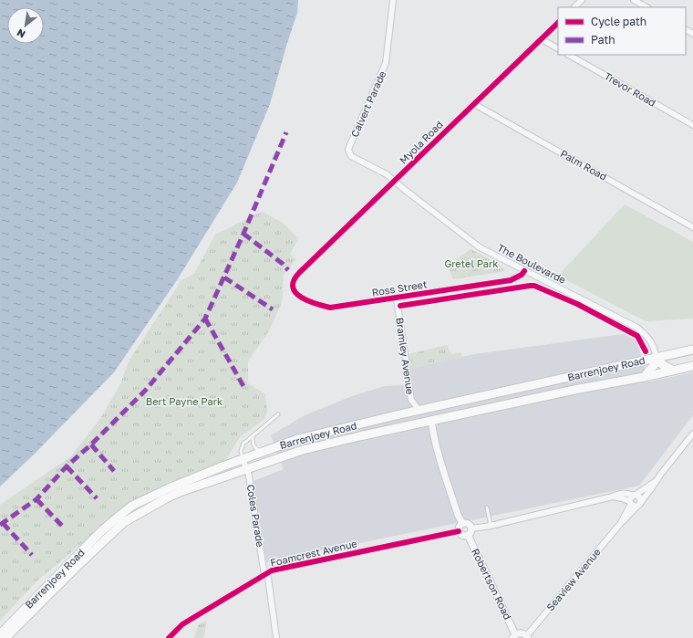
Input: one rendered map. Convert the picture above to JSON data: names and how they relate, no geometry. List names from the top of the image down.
{
  "streets": {
    "main road": ["Barrenjoey Road"],
    "street": [
      "Trevor Road",
      "Calvert Parade",
      "Myola Road",
      "Palm Road",
      "The Boulevarde",
      "Ross Street",
      "Bramley Avenue",
      "Coles Parade",
      "Foamcrest Avenue",
      "Seaview Avenue",
      "Robertson Road"
    ]
  },
  "crossings": [
    ["Calvert Parade", "Myola Road"],
    ["Calvert Parade", "The Boulevarde"],
    ["Myola Road", "Palm Road"],
    ["Myola Road", "The Boulevarde"],
    ["Myola Road", "Ross Street"],
    ["The Boulevarde", "Ross Street"],
    ["The Boulevarde", "Barrenjoey Road"],
    ["Ross Street", "Bramley Avenue"],
    ["Bramley Avenue", "Barrenjoey Road"],
    ["Barrenjoey Road", "Coles Parade"],
    ["Coles Parade", "Foamcrest Avenue"],
    ["Foamcrest Avenue", "Robertson Road"]
  ],
  "parks": ["Gretel Park", "Bert Payne Park"],
  "legend": ["Cycle path", "Path"],
  "north": "bottom left"
}
